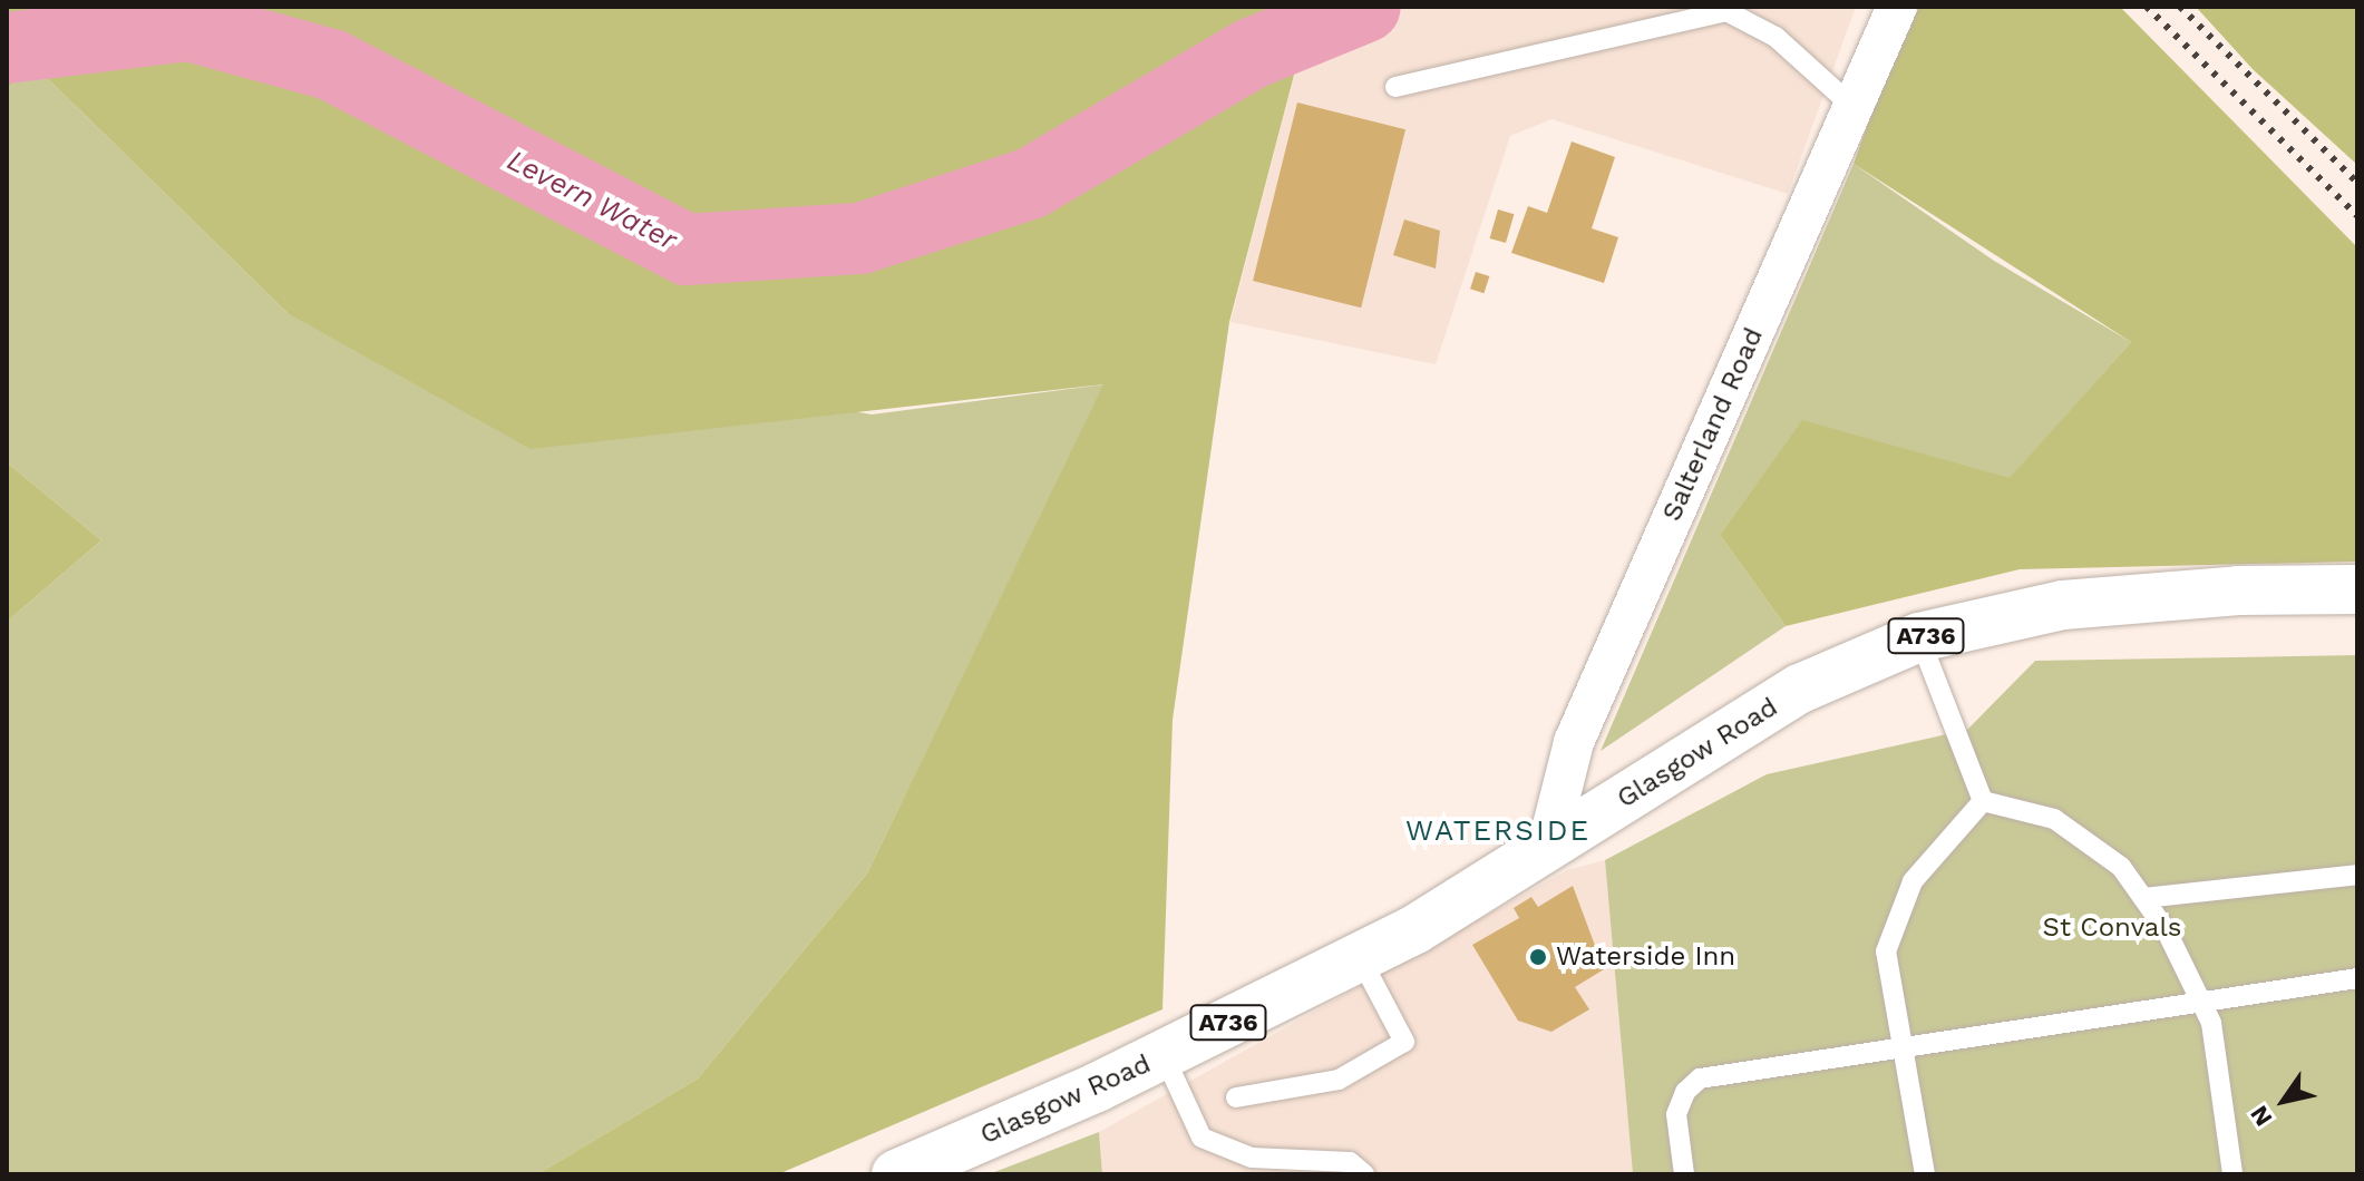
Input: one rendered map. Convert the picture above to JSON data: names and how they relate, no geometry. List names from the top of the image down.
{
  "streets": {
    "main road": ["A736", "Glasgow Road"],
    "street": ["Salterland Road"]
  },
  "crossings": [
    ["Salterland Road", "Glasgow Road"]
  ],
  "districts": ["WATERSIDE"],
  "water": ["Levern Water"],
  "parks": ["St Convals"],
  "places": ["Waterside Inn"],
  "north": "bottom left"
}
